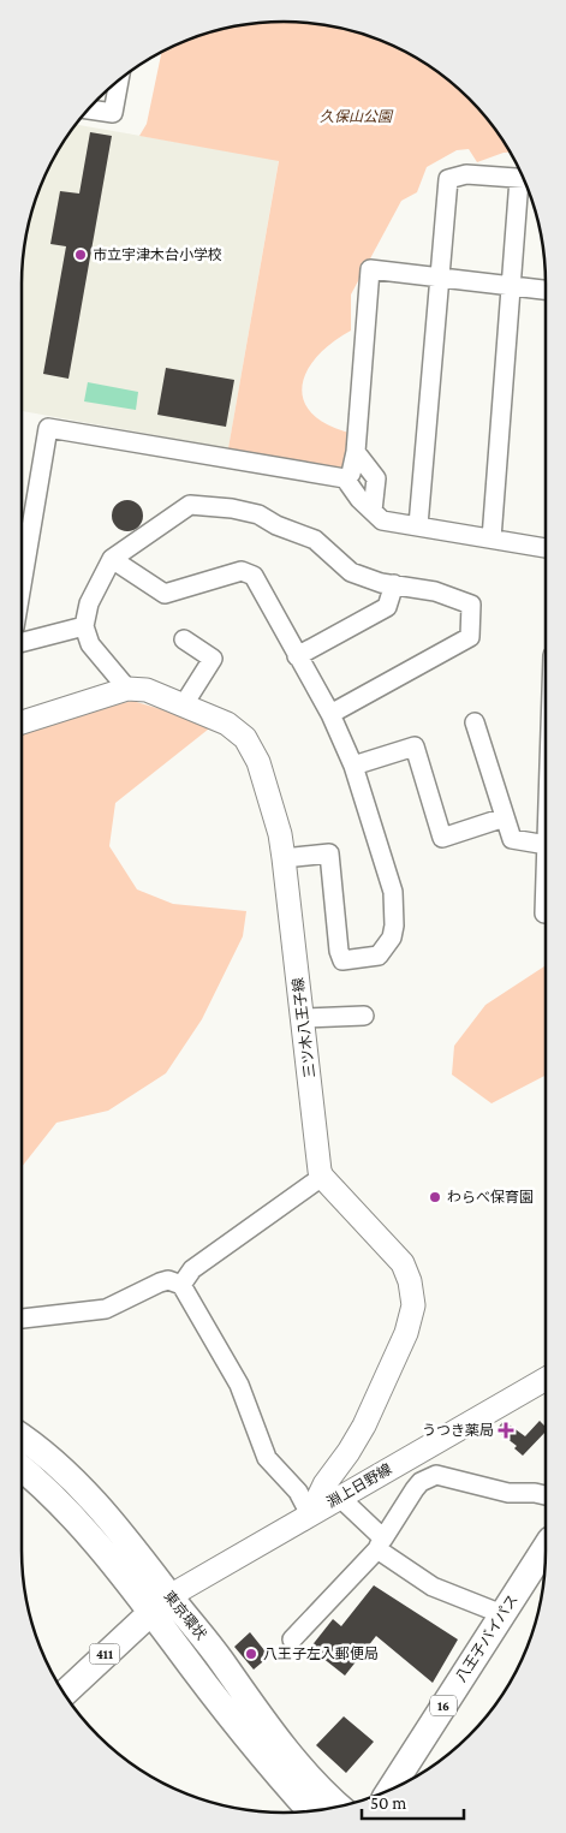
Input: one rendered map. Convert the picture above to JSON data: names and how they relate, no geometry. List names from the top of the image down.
{
  "streets": {
    "highway": [
      "東京環状",
      "八王子バイパス",
      "411",
      "16"
    ],
    "main road": ["三ツ木八王子線", "淵上日野線"]
  },
  "crossings": [
    ["淵上日野線", "東京環状"],
    ["淵上日野線", "411"],
    ["東京環状", "411"]
  ],
  "parks": ["久保山公園"],
  "places": {
    "other": ["市立宇津木台小学校", "わらべ保育園", "八王子左入郵便局"],
    "health": ["うつき薬局"]
  },
  "scale_bar": "50 m"
}
